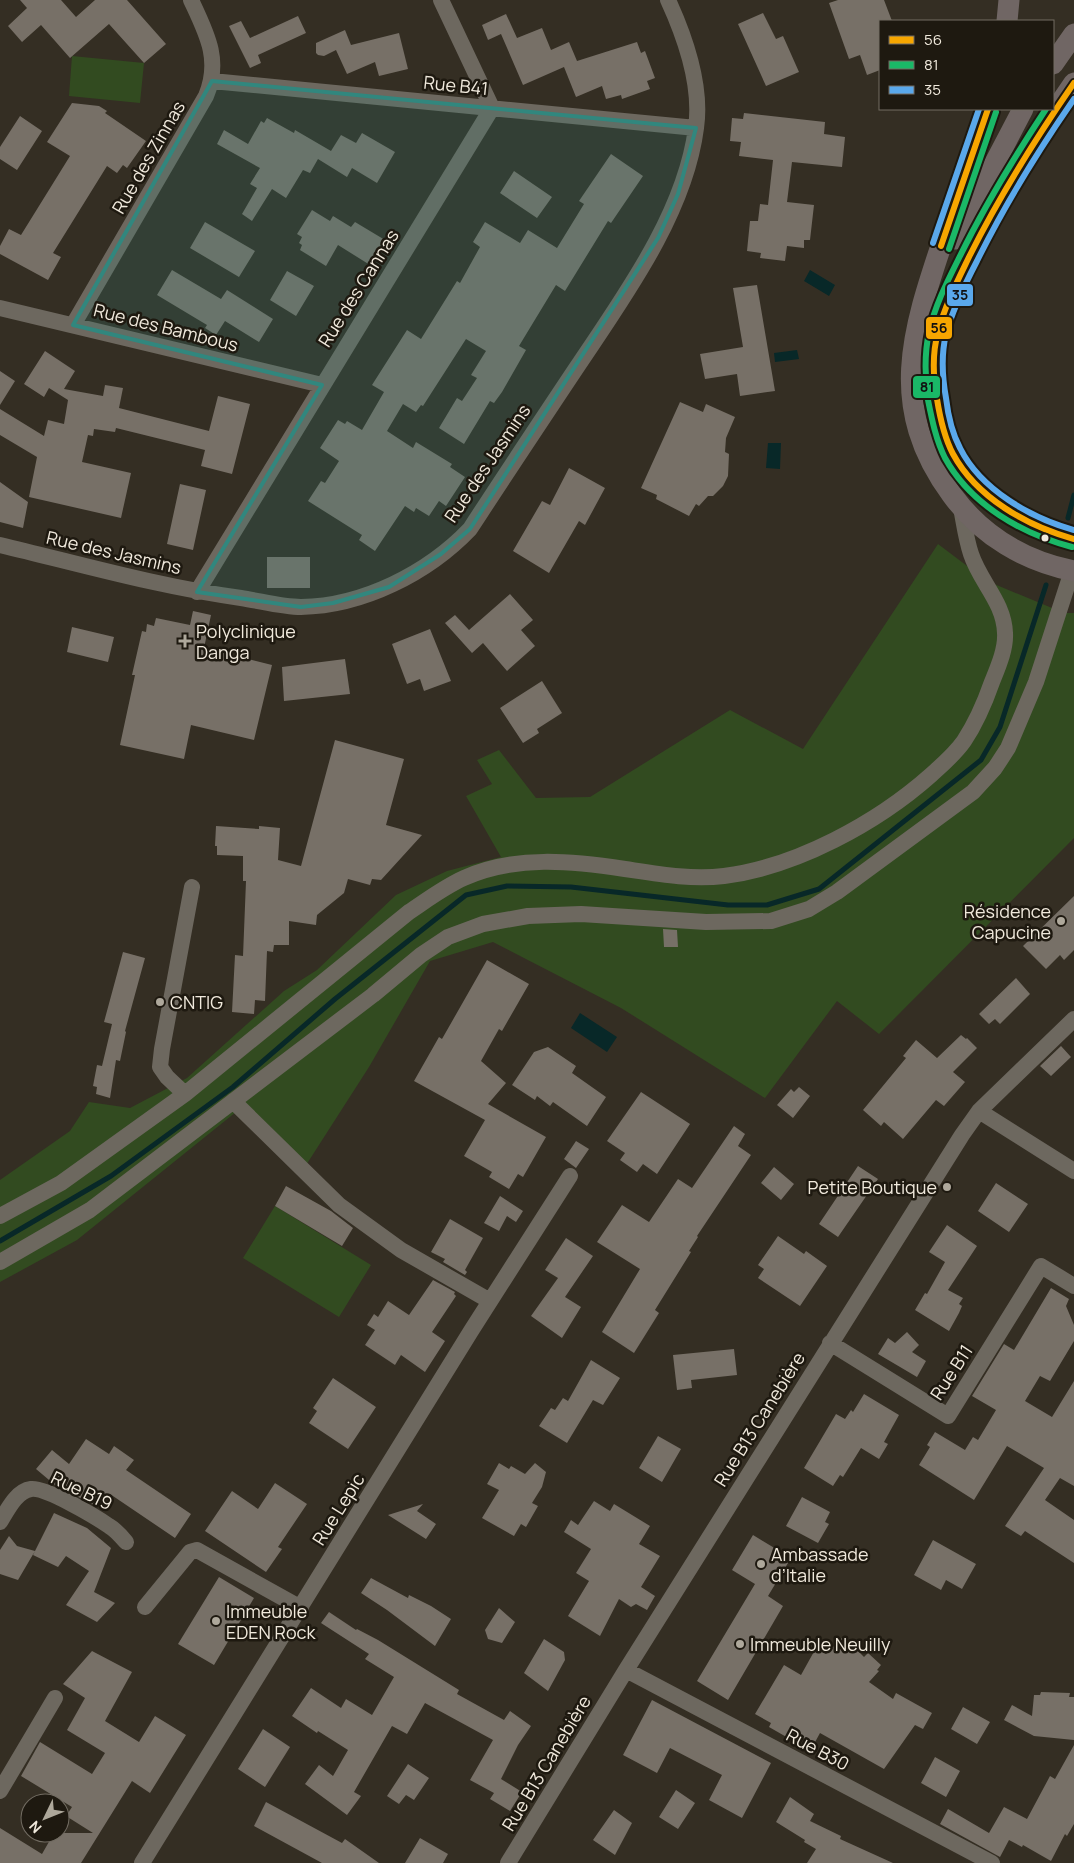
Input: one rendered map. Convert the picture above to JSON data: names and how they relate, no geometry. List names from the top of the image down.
{
  "streets": {
    "street": [
      "Rue B41",
      "Rue des Zinnas",
      "Rue des Cannas",
      "Rue des Bambous",
      "Rue des Jasmins",
      "Rue B11",
      "Rue B13 Canebière",
      "Rue B19",
      "Rue Lepic",
      "Rue B30"
    ]
  },
  "crossings": [
    ["Rue B41", "Rue des Zinnas"],
    ["Rue B41", "Rue des Cannas"],
    ["Rue B41", "Rue des Jasmins"],
    ["Rue des Zinnas", "Rue des Bambous"],
    ["Rue des Cannas", "Rue des Bambous"],
    ["Rue des Cannas", "Rue des Jasmins"],
    ["Rue B11", "Rue B13 Canebière"],
    ["Rue B13 Canebière", "Rue B30"]
  ],
  "places": {
    "health": ["Polyclinique Danga"],
    "other": [
      "Résidence Capucine",
      "CNTIG",
      "Petite Boutique",
      "Ambassade d’Italie",
      "Immeuble EDEN Rock",
      "Immeuble Neuilly"
    ]
  },
  "lines": ["transit line 56", "transit line 35", "transit line 81"],
  "legend": ["56", "81", "35"],
  "north": "bottom left"
}
